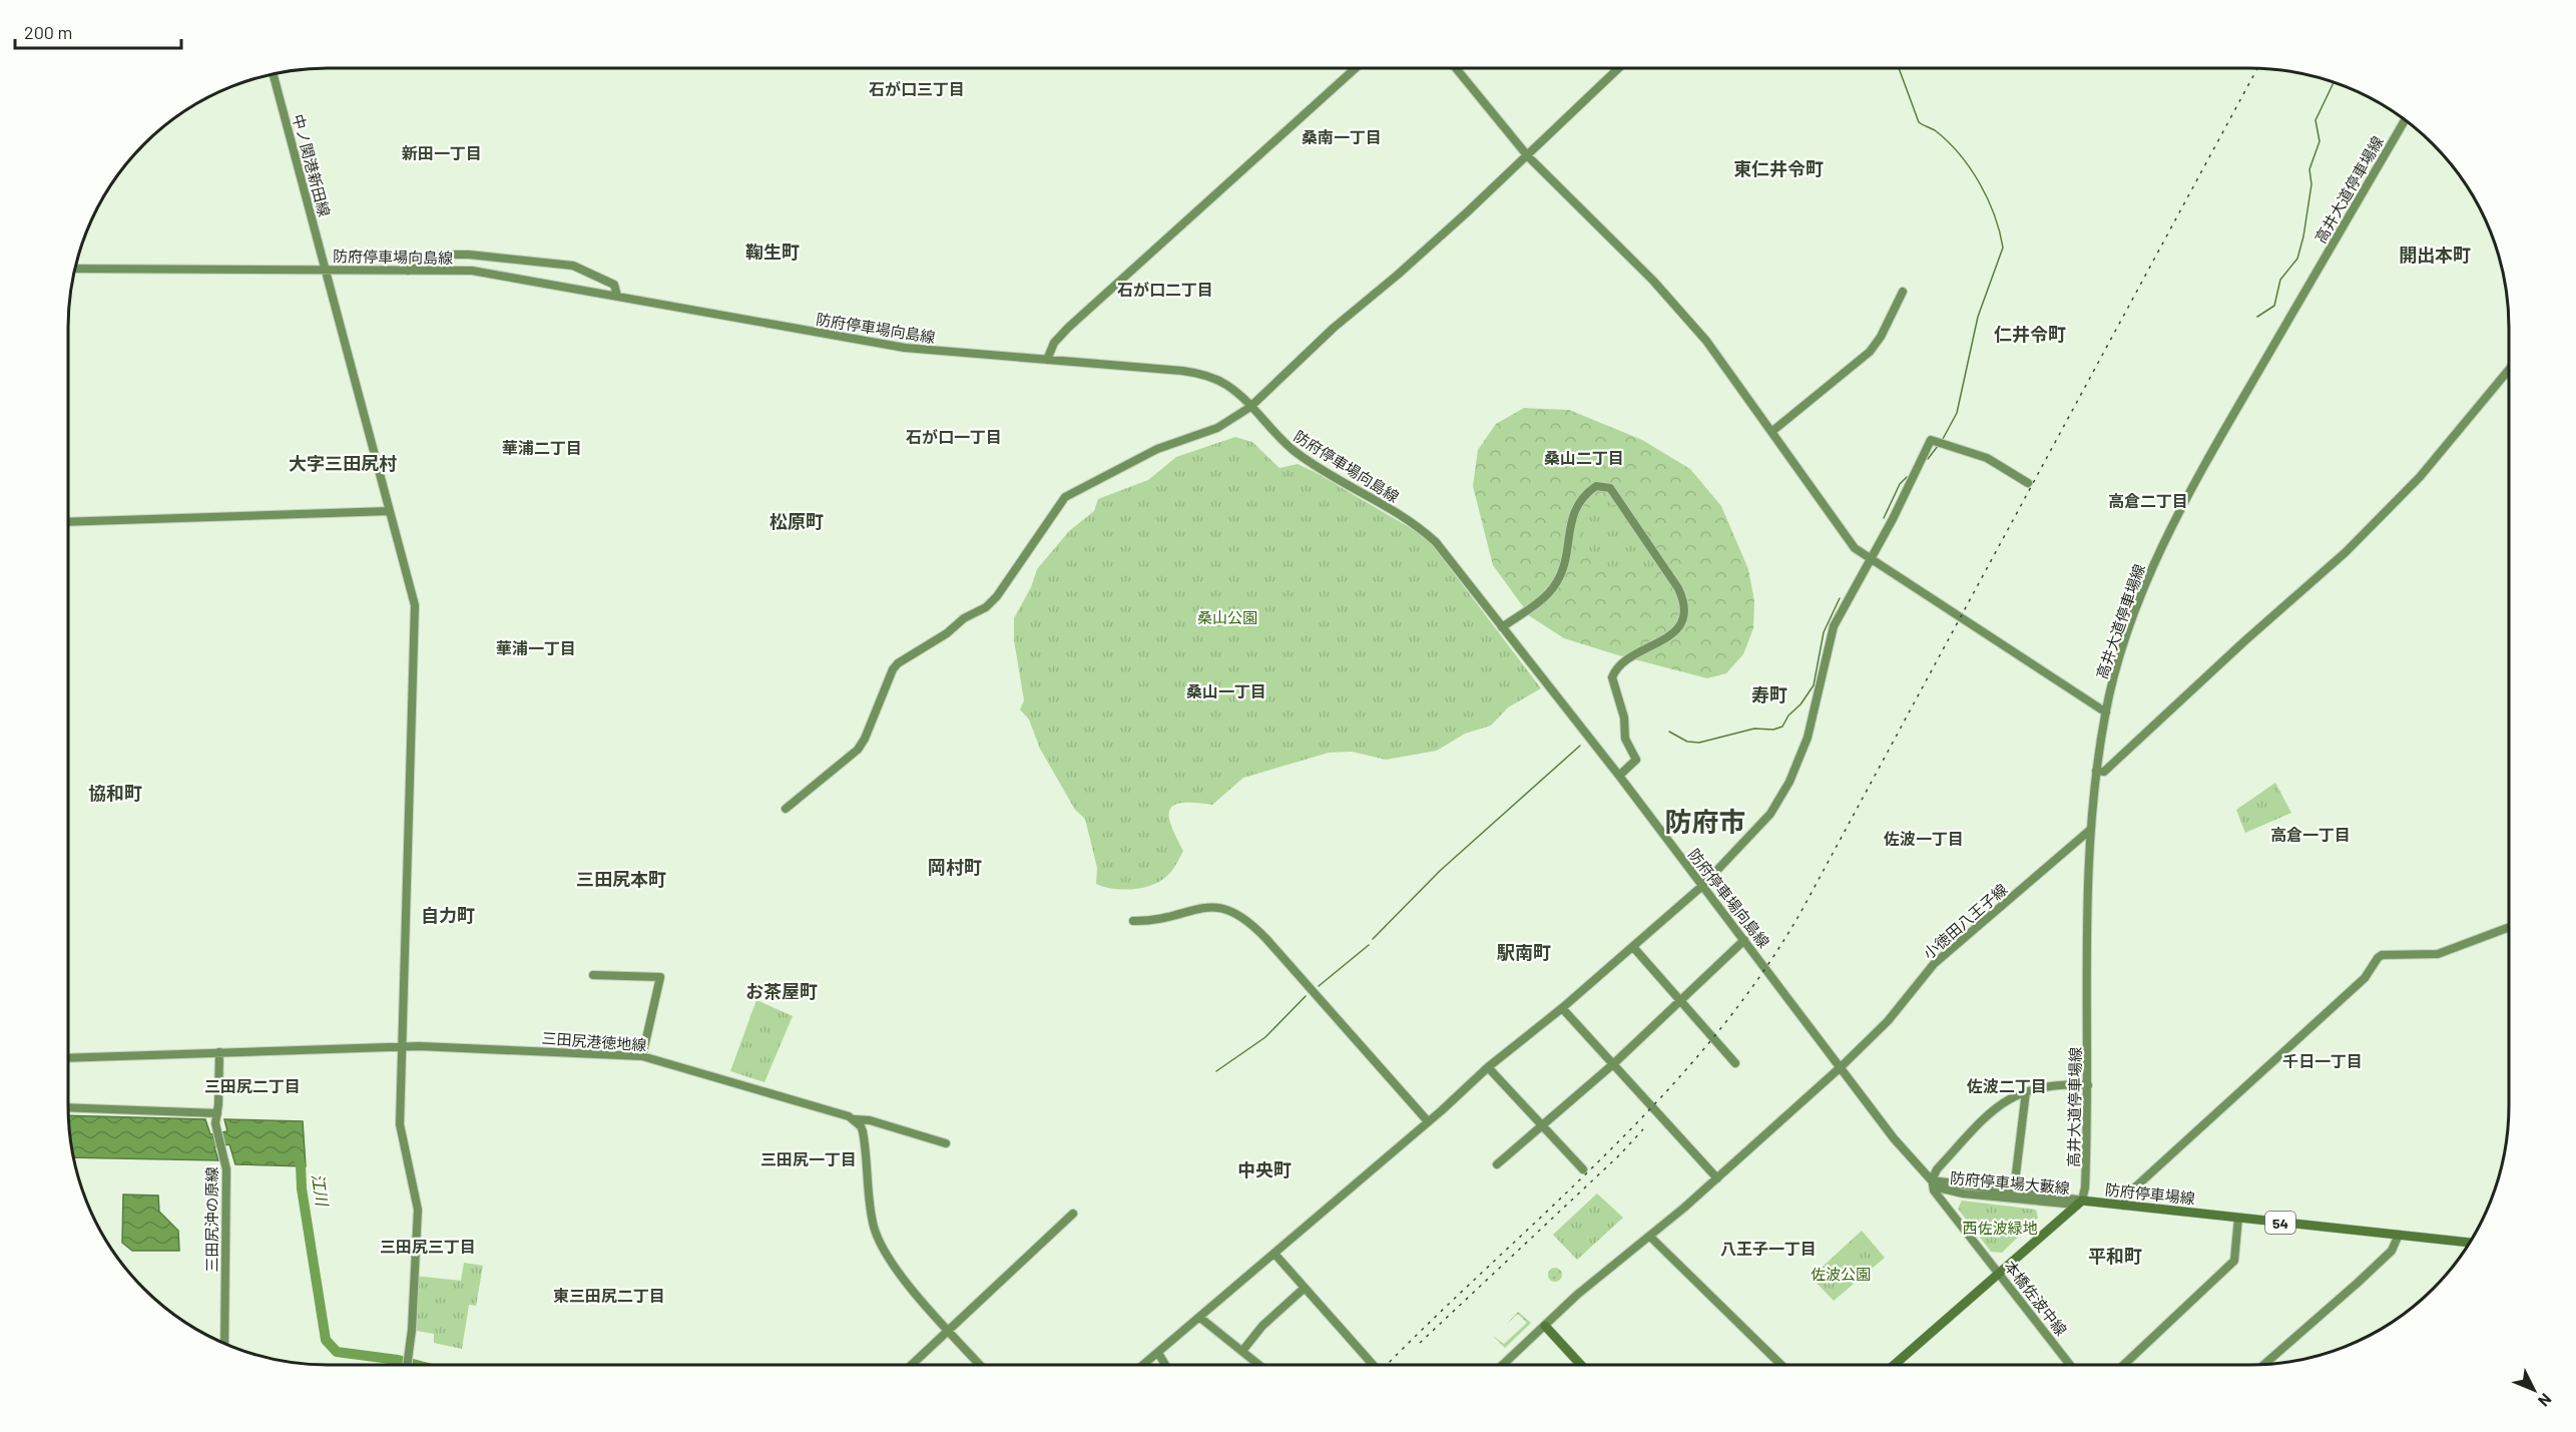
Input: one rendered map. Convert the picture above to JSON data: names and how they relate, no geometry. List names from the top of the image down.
{
  "streets": {
    "main road": ["防府停車場線", "54"],
    "street": [
      "中ノ関港新田線",
      "高井大道停車場線",
      "防府停車場向島線",
      "小徳田八王子線",
      "三田尻港徳地線",
      "防府停車場大藪線",
      "三田尻沖の原線",
      "本橋佐波中線"
    ]
  },
  "crossings": [
    ["中ノ関港新田線", "防府停車場向島線"],
    ["中ノ関港新田線", "三田尻港徳地線"],
    ["高井大道停車場線", "小徳田八王子線"],
    ["高井大道停車場線", "防府停車場大藪線"],
    ["高井大道停車場線", "防府停車場線"],
    ["防府停車場向島線", "小徳田八王子線"],
    ["防府停車場向島線", "防府停車場大藪線"],
    ["小徳田八王子線", "防府停車場大藪線"],
    ["三田尻港徳地線", "三田尻沖の原線"],
    ["防府停車場大藪線", "防府停車場線"],
    ["防府停車場大藪線", "本橋佐波中線"]
  ],
  "districts": [
    "石が口三丁目",
    "桑南一丁目",
    "新田一丁目",
    "東仁井令町",
    "鞠生町",
    "開出本町",
    "石が口二丁目",
    "仁井令町",
    "石が口一丁目",
    "華浦二丁目",
    "桑山二丁目",
    "大字三田尻村",
    "高倉二丁目",
    "松原町",
    "華浦一丁目",
    "桑山一丁目",
    "寿町",
    "協和町",
    "防府市",
    "高倉一丁目",
    "佐波一丁目",
    "岡村町",
    "三田尻本町",
    "自力町",
    "駅南町",
    "お茶屋町",
    "千日一丁目",
    "三田尻二丁目",
    "佐波二丁目",
    "三田尻一丁目",
    "中央町",
    "三田尻三丁目",
    "八王子一丁目",
    "平和町",
    "東三田尻二丁目"
  ],
  "water": ["江川"],
  "parks": ["桑山公園", "西佐波緑地", "佐波公園"],
  "scale_bar": "200 m",
  "north": "bottom right"
}
